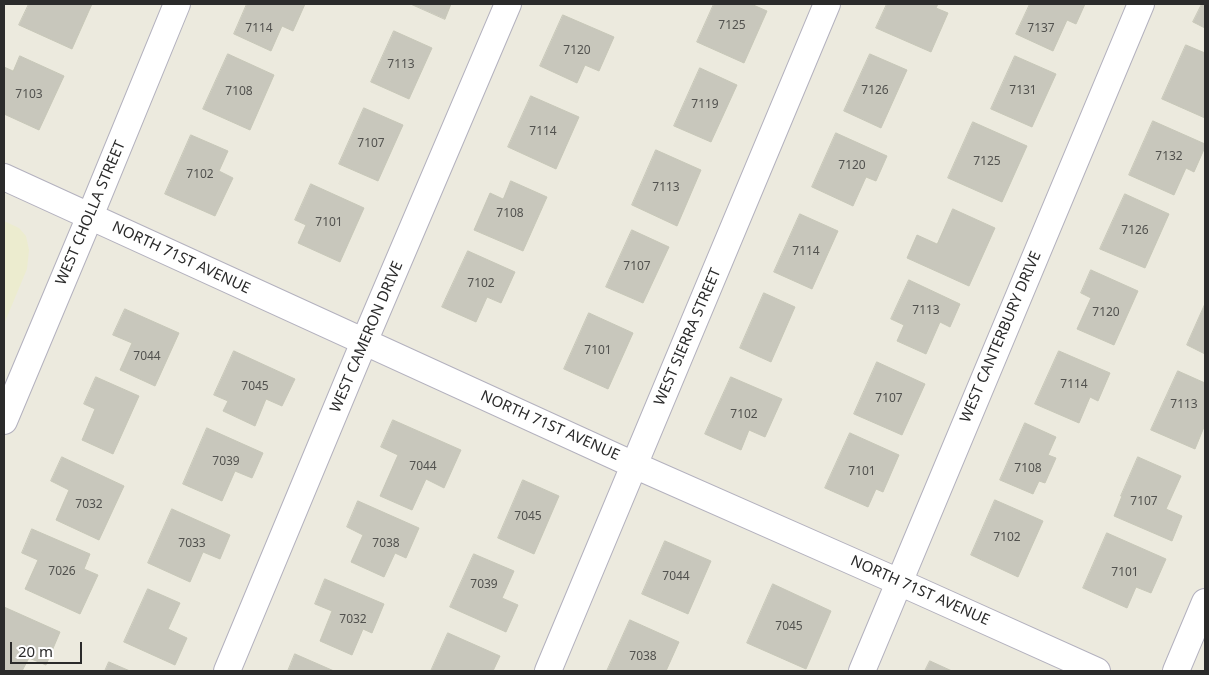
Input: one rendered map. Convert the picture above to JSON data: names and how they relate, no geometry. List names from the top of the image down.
{
  "streets": {
    "street": [
      "WEST CHOLLA STREET",
      "NORTH 71ST AVENUE",
      "WEST CAMERON DRIVE",
      "WEST SIERRA STREET",
      "WEST CANTERBURY DRIVE"
    ]
  },
  "crossings": [
    ["WEST CHOLLA STREET", "NORTH 71ST AVENUE"],
    ["NORTH 71ST AVENUE", "WEST CAMERON DRIVE"],
    ["NORTH 71ST AVENUE", "WEST SIERRA STREET"],
    ["NORTH 71ST AVENUE", "WEST CANTERBURY DRIVE"]
  ],
  "house_numbers": [
    "7125",
    "7114",
    "7137",
    "7120",
    "7113",
    "7126",
    "7131",
    "7108",
    "7103",
    "7119",
    "7114",
    "7107",
    "7132",
    "7125",
    "7120",
    "7102",
    "7113",
    "7108",
    "7101",
    "7126",
    "7114",
    "7107",
    "7102",
    "7113",
    "7120",
    "7101",
    "7044",
    "7114",
    "7045",
    "7107",
    "7113",
    "7102",
    "7039",
    "7044",
    "7108",
    "7101",
    "7107",
    "7032",
    "7045",
    "7102",
    "7033",
    "7038",
    "7026",
    "7101",
    "7044",
    "7039",
    "7032",
    "7045",
    "7038"
  ],
  "scale_bar": "20 m"
}
